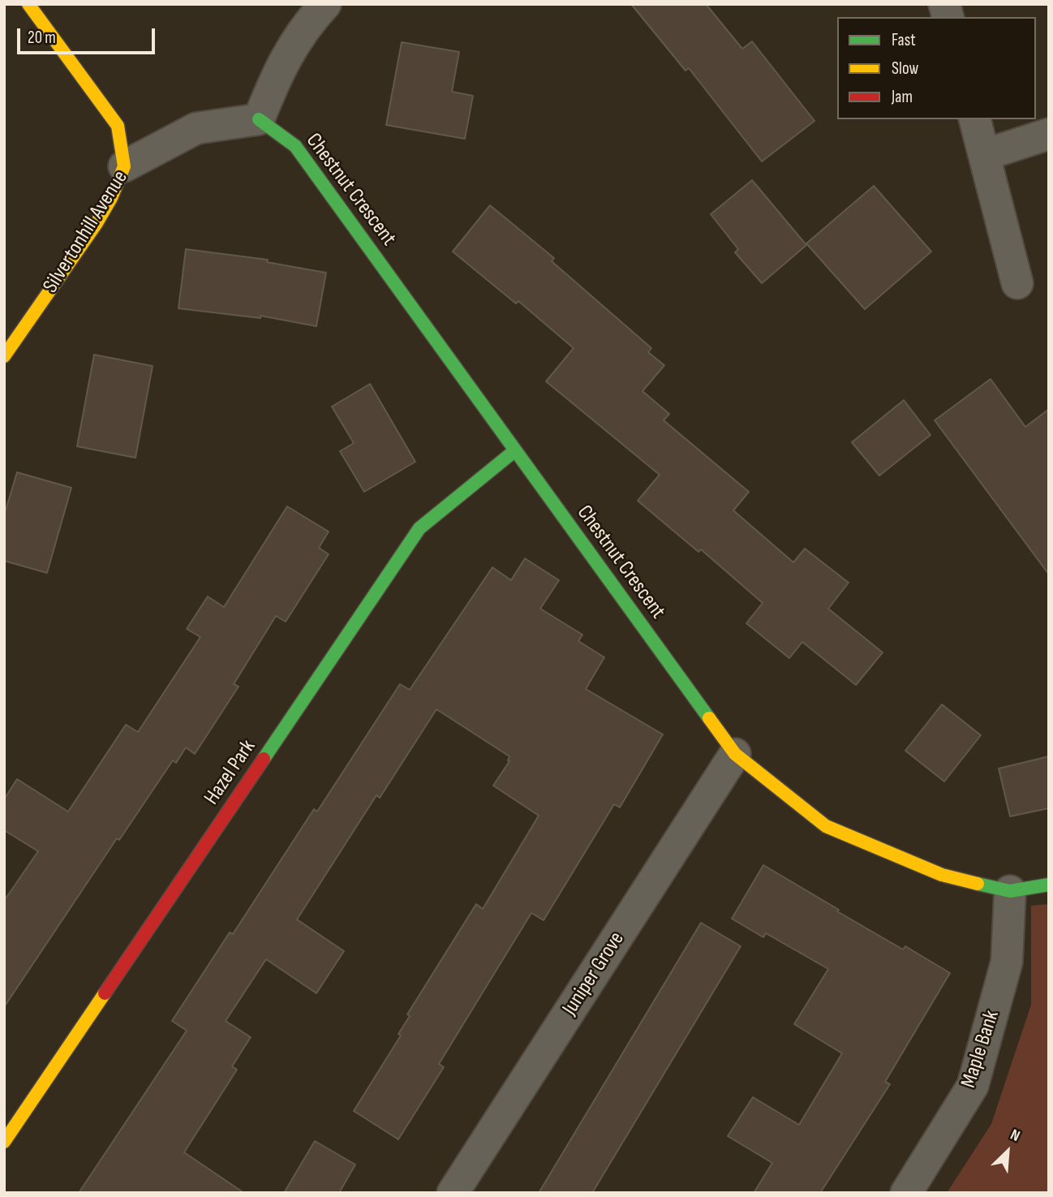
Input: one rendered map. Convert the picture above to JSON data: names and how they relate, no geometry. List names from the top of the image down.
{
  "streets": {
    "street": [
      "Chestnut Crescent",
      "Silvertonhill Avenue",
      "Hazel Park",
      "Juniper Grove",
      "Maple Bank"
    ]
  },
  "crossings": [
    ["Chestnut Crescent", "Silvertonhill Avenue"],
    ["Chestnut Crescent", "Hazel Park"],
    ["Chestnut Crescent", "Juniper Grove"],
    ["Chestnut Crescent", "Maple Bank"]
  ],
  "legend": ["Fast", "Slow", "Jam"],
  "scale_bar": "20 m",
  "north": "top right"
}
